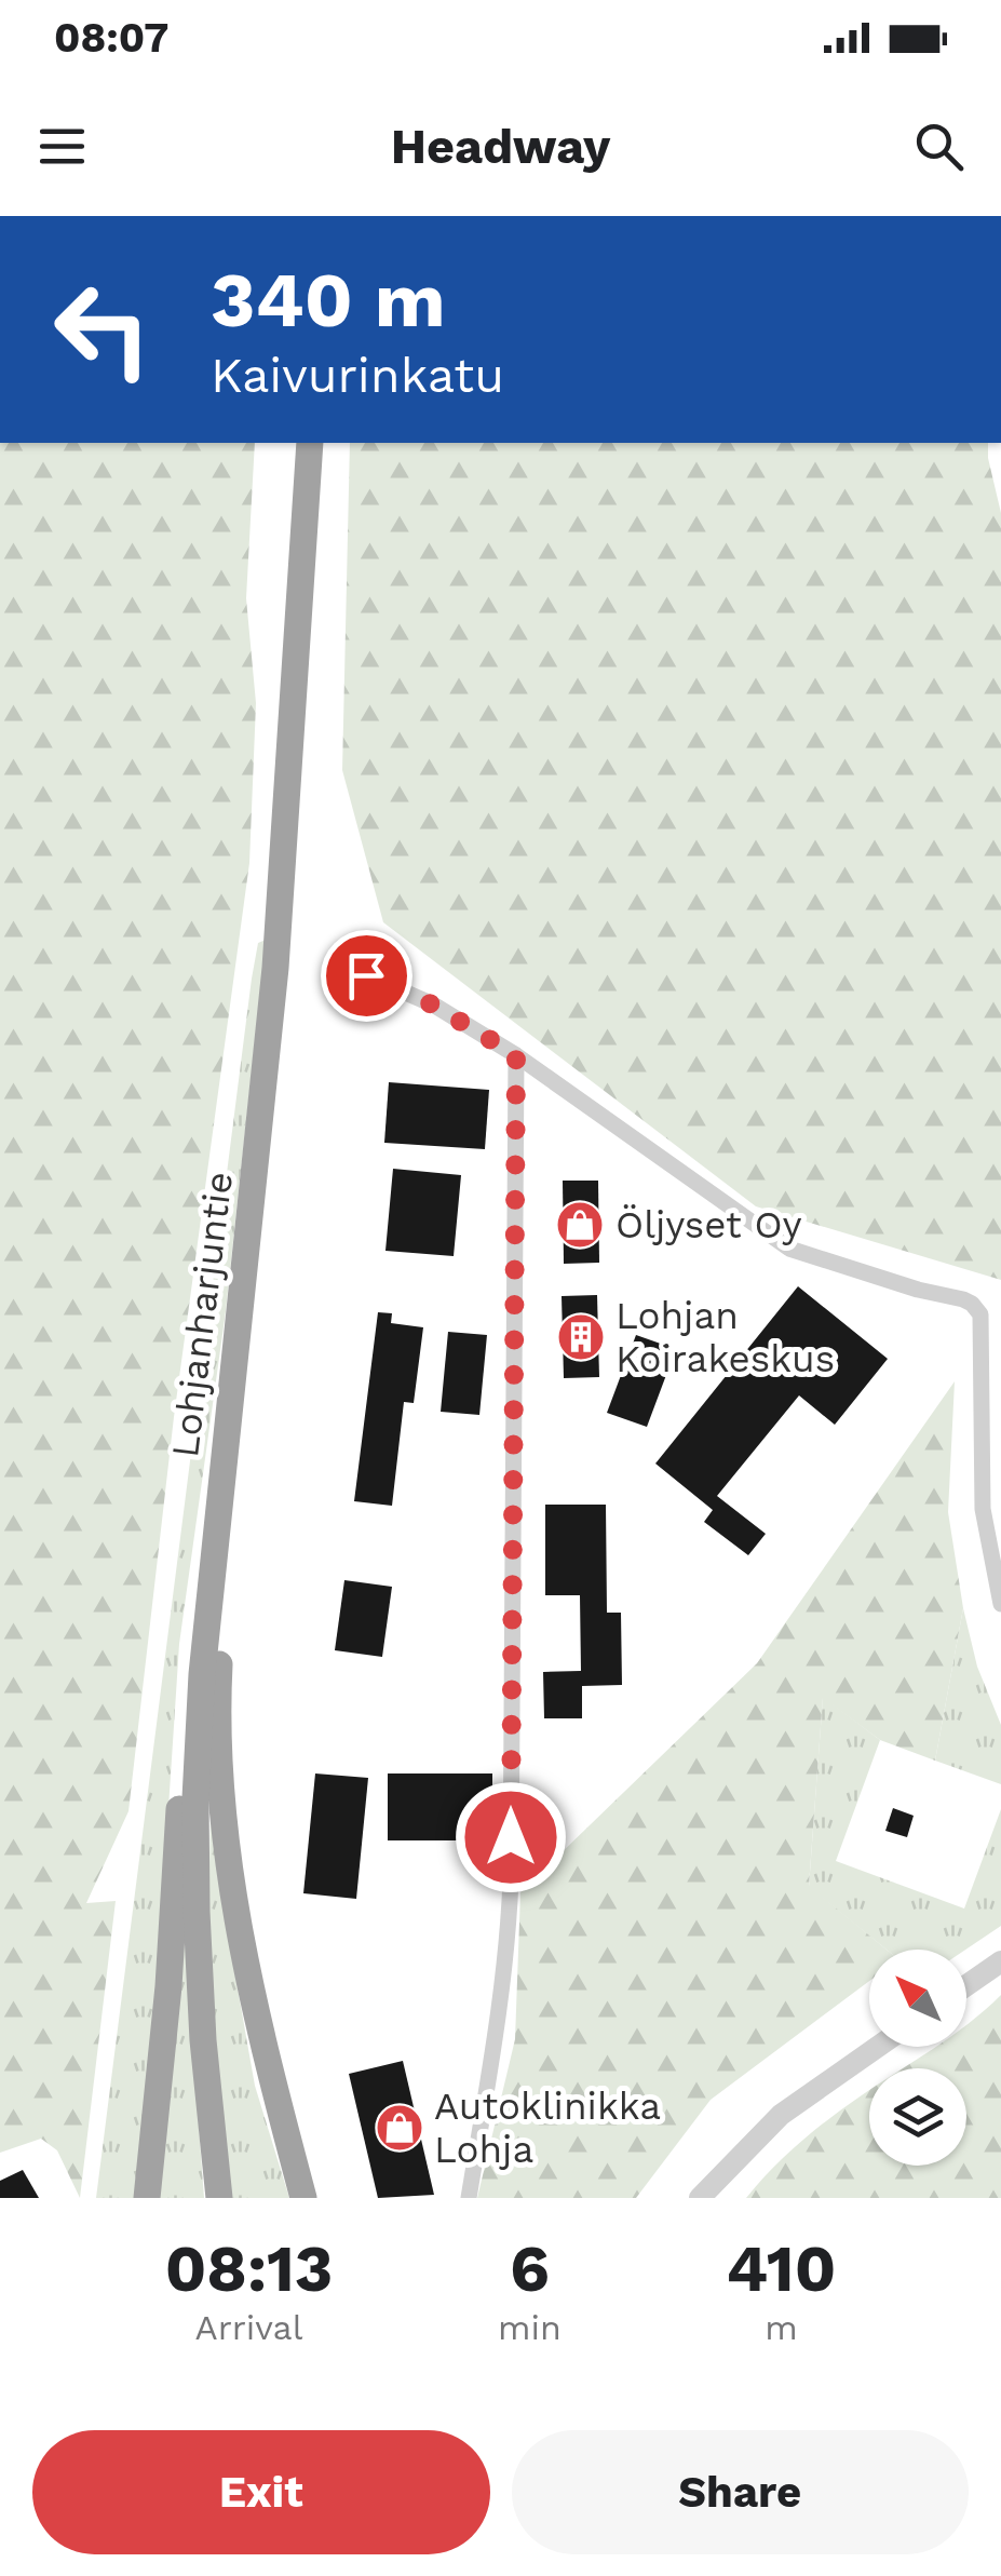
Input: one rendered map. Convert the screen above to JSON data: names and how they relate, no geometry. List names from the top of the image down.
{
  "streets": {
    "highway": ["Lohjanharjuntie"]
  },
  "places": {
    "shop": ["Öljyset Oy", "Autoklinikka Lohja"],
    "building": ["Lohjan Koirakeskus"]
  },
  "north": "top left",
  "page": {
    "status": "08:07",
    "header": "Headway",
    "turn": ["340 m", "Kaivurinkatu"],
    "eta": [
      "08:13",
      "Arrival",
      "6",
      "min",
      "410",
      "m"
    ],
    "buttons": ["Exit", "Share"]
  }
}
